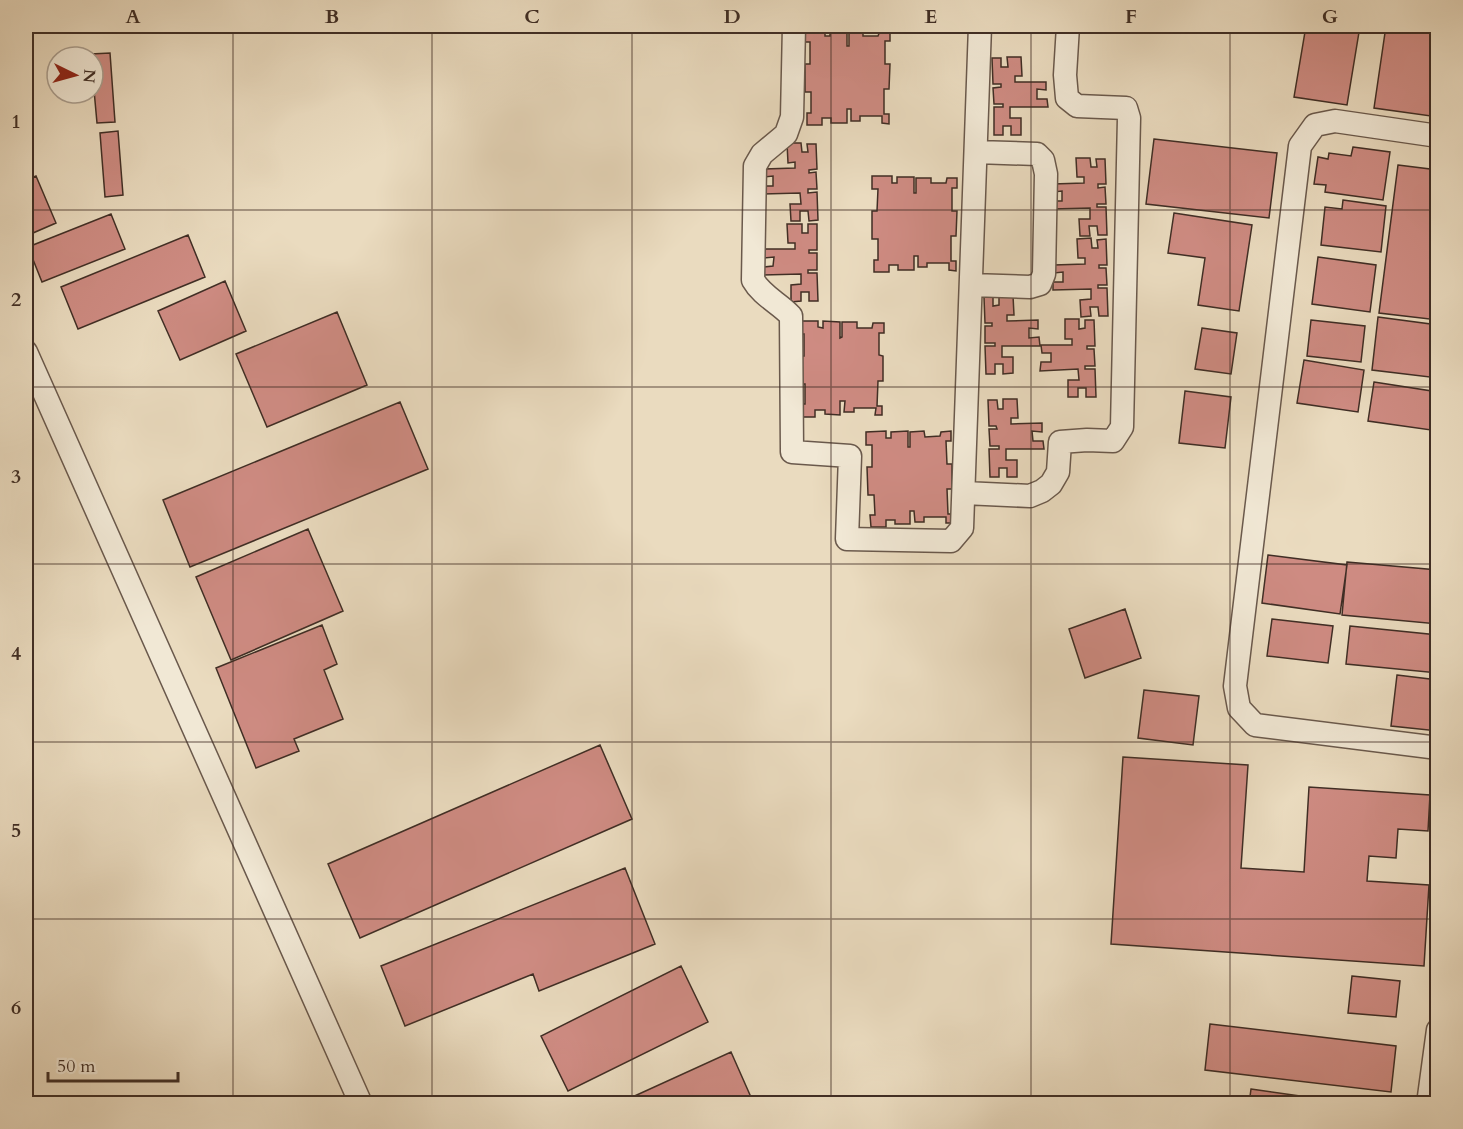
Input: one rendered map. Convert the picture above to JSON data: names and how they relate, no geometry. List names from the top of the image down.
{
  "scale_bar": "50 m",
  "north": "right",
  "grid": {
    "columns": [
      "A",
      "B",
      "C",
      "D",
      "E",
      "F",
      "G"
    ],
    "rows": [
      "1",
      "2",
      "3",
      "4",
      "5",
      "6"
    ]
  }
}
